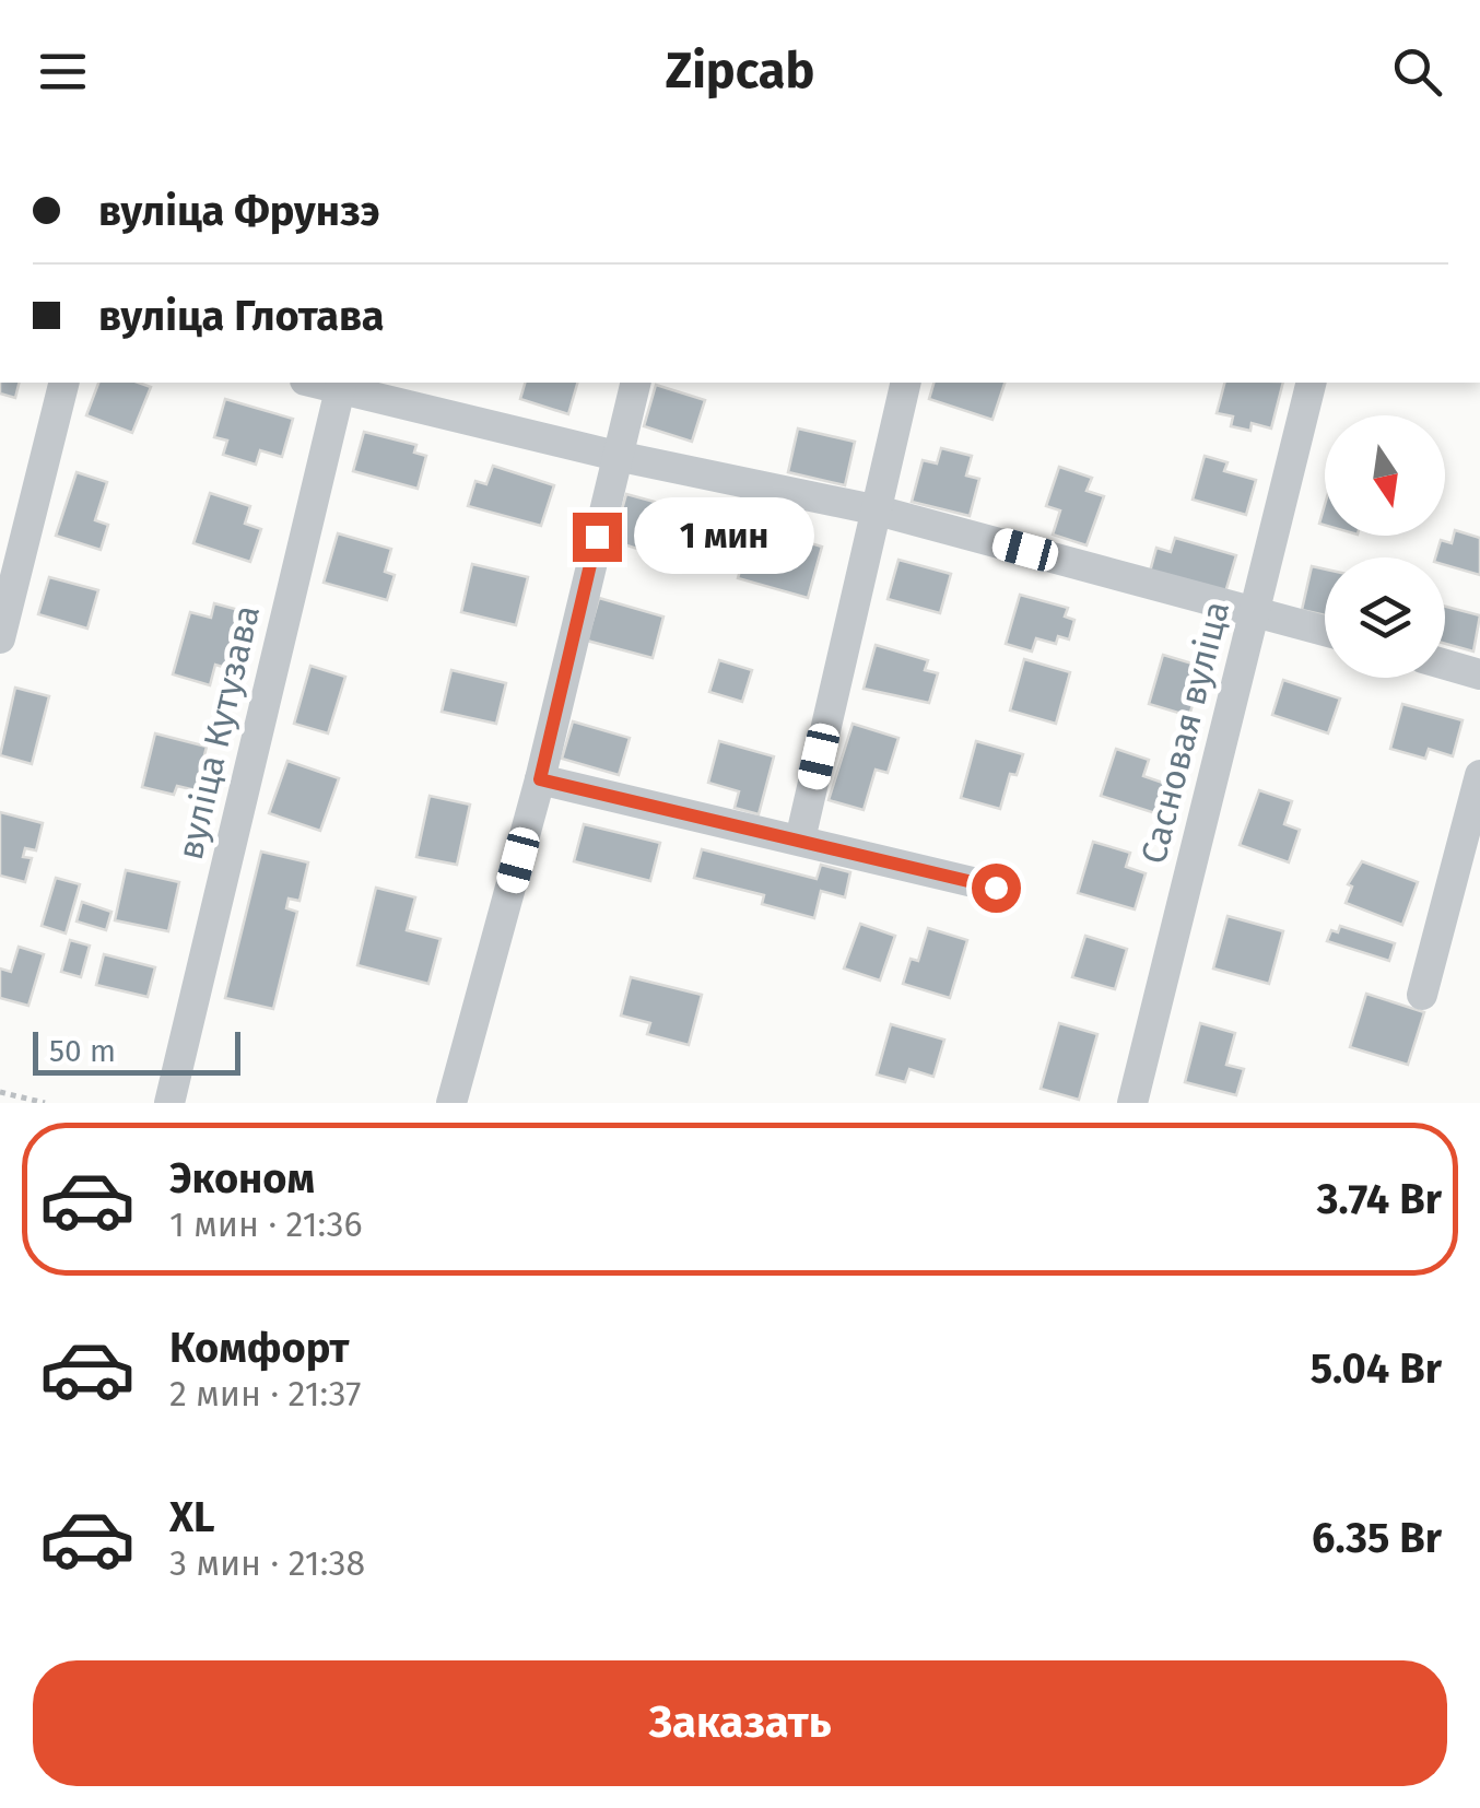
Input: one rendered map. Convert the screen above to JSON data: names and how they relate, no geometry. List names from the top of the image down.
{
  "streets": {
    "street": ["вуліца Кутузава", "Сасновая вуліца"]
  },
  "scale_bar": "50 m",
  "north": "bottom",
  "page": {
    "header": "Zipcab",
    "banner": ["вуліца Фрунзэ", "вуліца Глотава"],
    "bubble": "1 мин",
    "scale": "50 m",
    "list": [
      {
        "name": "Эконом",
        "note": "1 мин · 21:36",
        "value": "3.74 Br"
      },
      {
        "name": "Комфорт",
        "note": "2 мин · 21:37",
        "value": "5.04 Br"
      },
      {
        "name": "XL",
        "note": "3 мин · 21:38",
        "value": "6.35 Br"
      }
    ],
    "buttons": "Заказать"
  }
}
